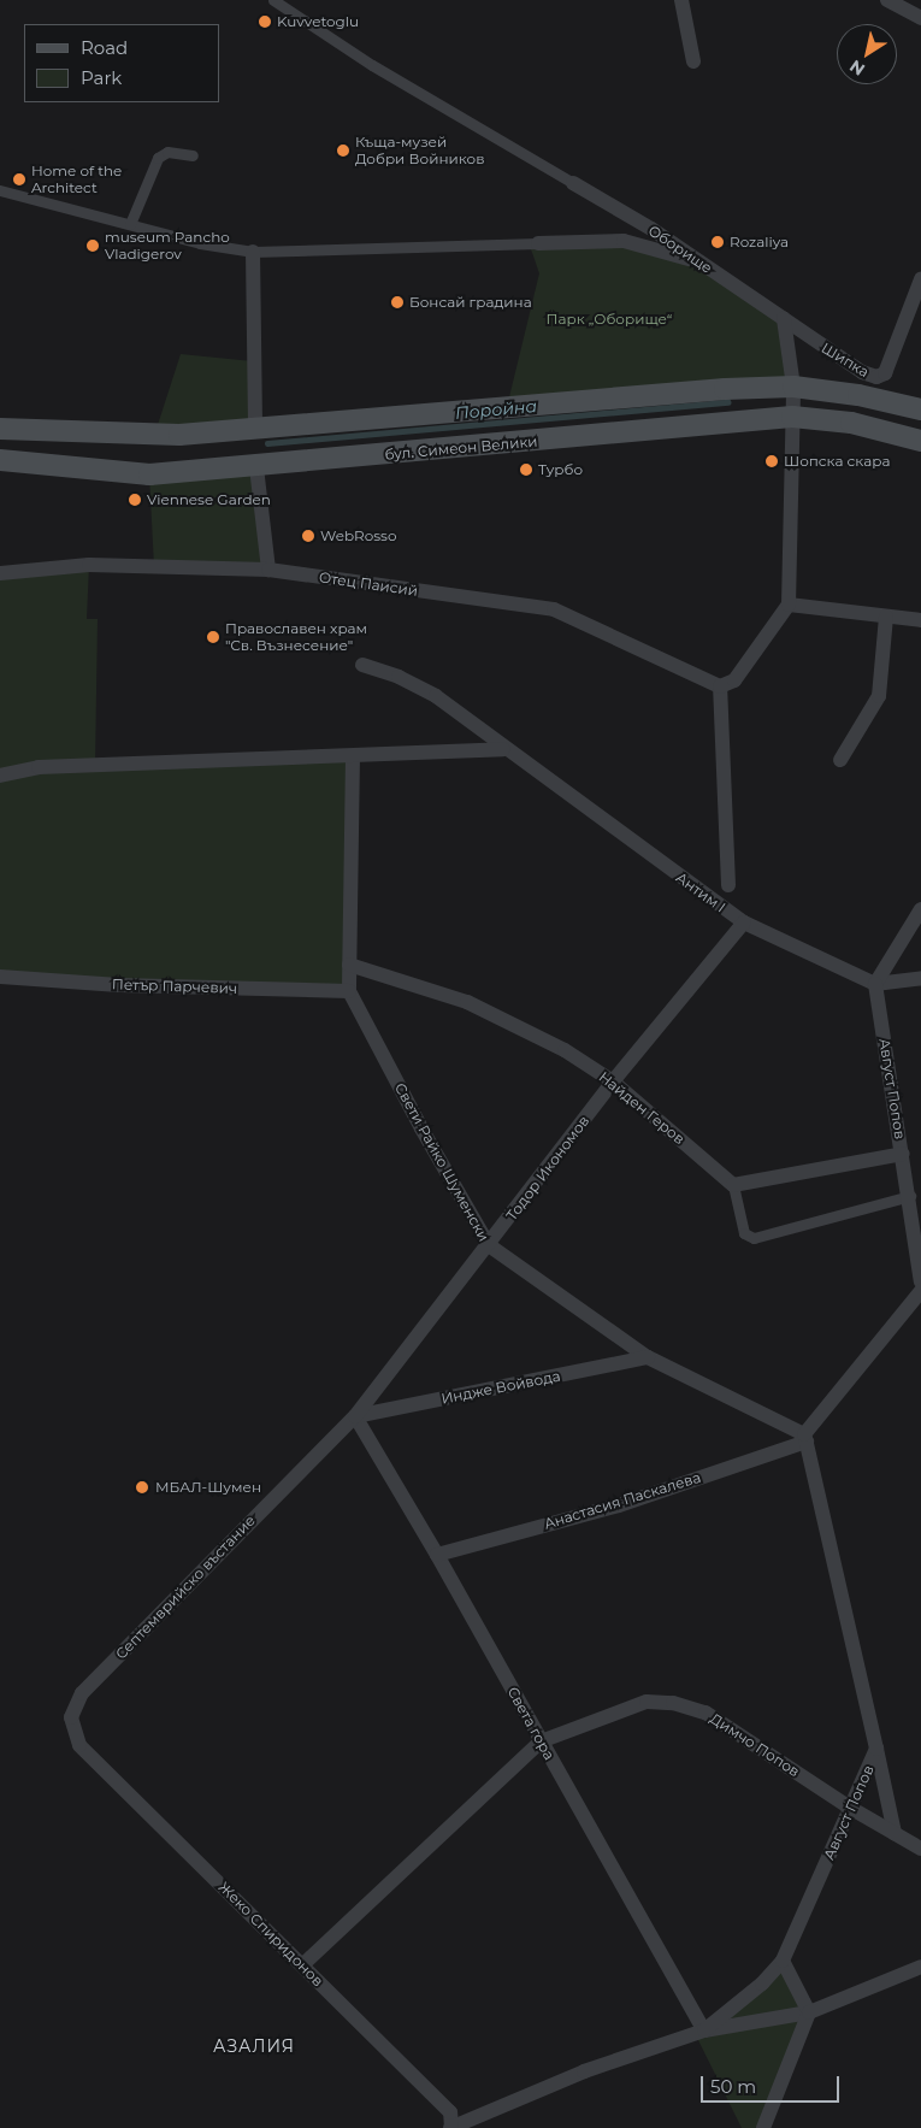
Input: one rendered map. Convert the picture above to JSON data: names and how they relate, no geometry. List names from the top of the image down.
{
  "streets": {
    "main road": ["бул. Симеон Велики"],
    "street": [
      "Оборище",
      "Шипка",
      "Отец Паисий",
      "Антим I",
      "Петър Парчевич",
      "Август Попов",
      "Найден Геров",
      "Свети Райко Шуменски",
      "Тодор Икономов",
      "Индже Войвода",
      "Анастасия Паскалева",
      "Септемврийско въстание",
      "Света гора",
      "Димчо Попов",
      "Жеко Спиридонов"
    ]
  },
  "crossings": [
    ["Оборище", "Шипка"],
    ["Антим I", "Август Попов"],
    ["Антим I", "Тодор Икономов"],
    ["Петър Парчевич", "Свети Райко Шуменски"],
    ["Август Попов", "Свети Райко Шуменски"],
    ["Август Попов", "Анастасия Паскалева"],
    ["Август Попов", "Света гора"],
    ["Август Попов", "Димчо Попов"],
    ["Август Попов", "Жеко Спиридонов"],
    ["Найден Геров", "Свети Райко Шуменски"],
    ["Найден Геров", "Тодор Икономов"],
    ["Свети Райко Шуменски", "Тодор Икономов"],
    ["Свети Райко Шуменски", "Индже Войвода"],
    ["Свети Райко Шуменски", "Анастасия Паскалева"],
    ["Тодор Икономов", "Индже Войвода"],
    ["Тодор Икономов", "Септемврийско въстание"],
    ["Тодор Икономов", "Света гора"],
    ["Индже Войвода", "Септемврийско въстание"],
    ["Индже Войвода", "Света гора"],
    ["Анастасия Паскалева", "Света гора"],
    ["Септемврийско въстание", "Света гора"],
    ["Септемврийско въстание", "Жеко Спиридонов"],
    ["Света гора", "Димчо Попов"]
  ],
  "districts": ["АЗАЛИЯ"],
  "water": ["Поройна"],
  "parks": ["Парк „Оборище“"],
  "places": [
    "Kuvvetoglu",
    "Къща-музей Добри Войников",
    "Home of the Architect",
    "Rozaliya",
    "museum Pancho Vladigerov",
    "Бонсай градина",
    "Шопска скара",
    "Турбо",
    "Viennese Garden",
    "WebRosso",
    "Православен храм \"Св. Възнесение\"",
    "МБАЛ-Шумен"
  ],
  "legend": ["Road", "Park"],
  "scale_bar": "50 m",
  "north": "bottom left"
}
